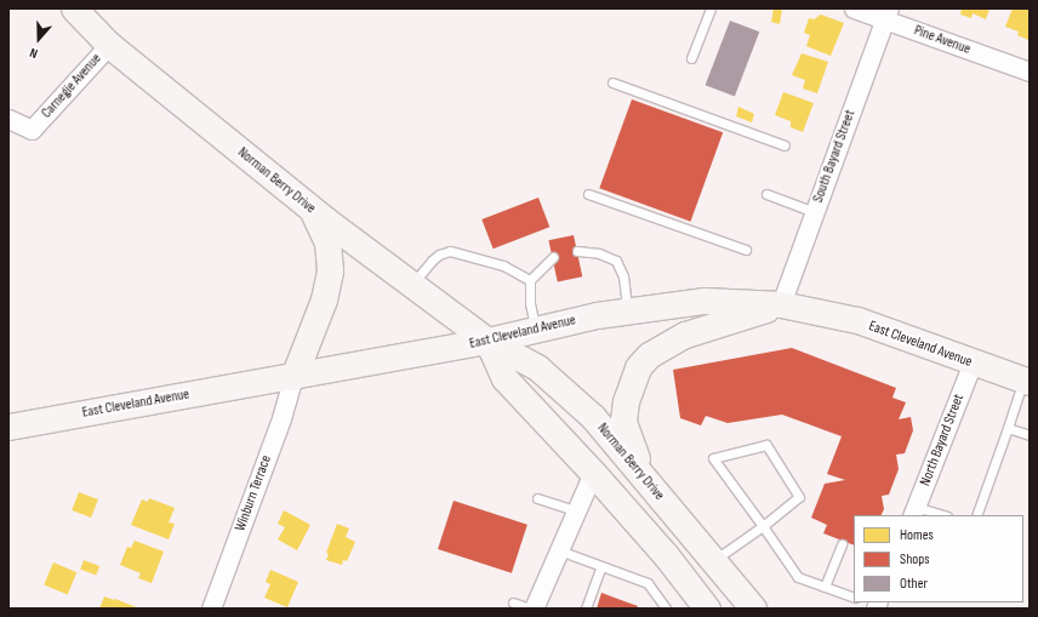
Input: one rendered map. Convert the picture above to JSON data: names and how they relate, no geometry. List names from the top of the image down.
{
  "streets": {
    "main road": ["Norman Berry Drive", "East Cleveland Avenue"],
    "street": [
      "Pine Avenue",
      "Carnegie Avenue",
      "South Bayard Street",
      "North Bayard Street",
      "Winburn Terrace"
    ]
  },
  "crossings": [
    ["Pine Avenue", "South Bayard Street"],
    ["Carnegie Avenue", "Norman Berry Drive"],
    ["South Bayard Street", "East Cleveland Avenue"],
    ["Norman Berry Drive", "East Cleveland Avenue"],
    ["East Cleveland Avenue", "North Bayard Street"],
    ["East Cleveland Avenue", "Winburn Terrace"]
  ],
  "legend": ["Homes", "Shops", "Other"],
  "north": "bottom"
}
